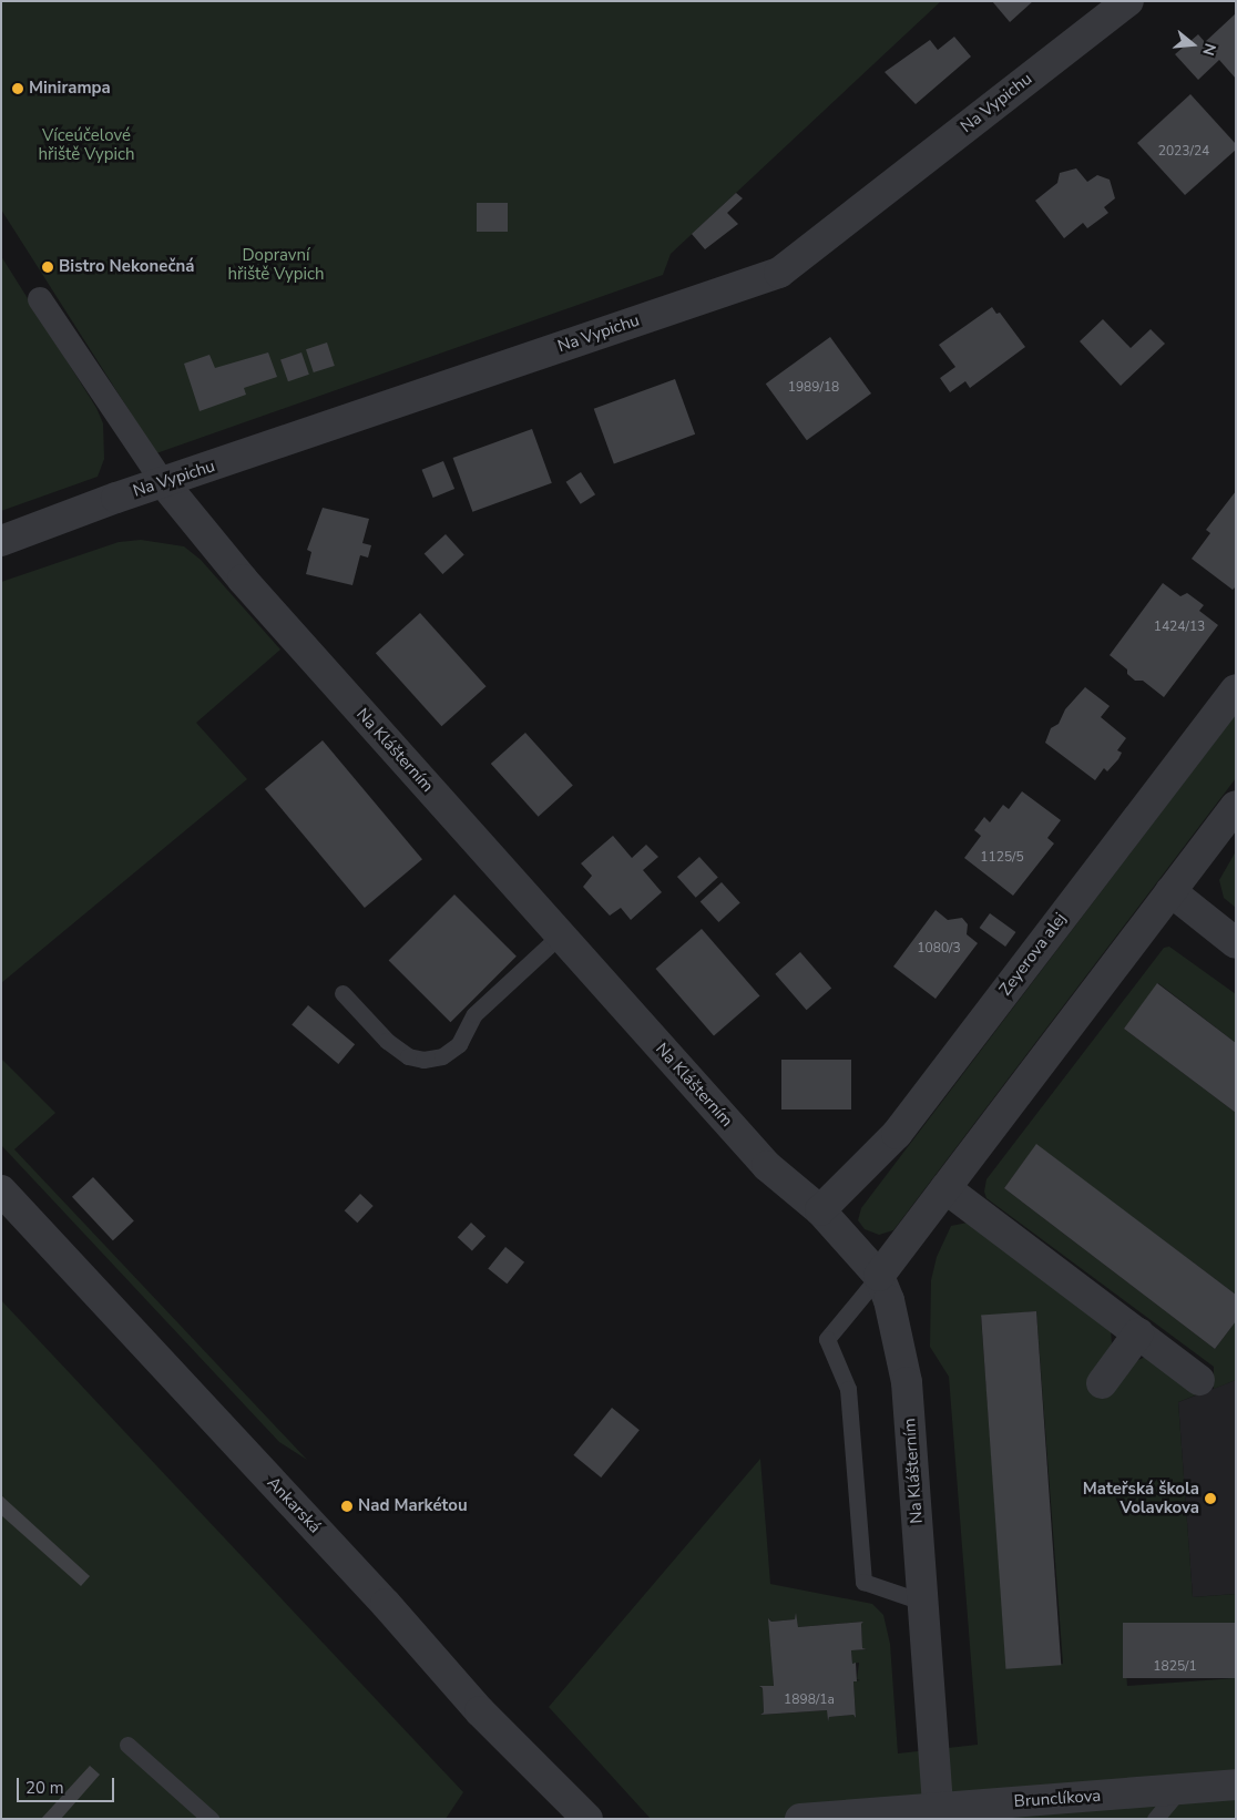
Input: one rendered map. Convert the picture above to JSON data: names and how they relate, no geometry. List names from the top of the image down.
{
  "streets": {
    "street": [
      "Na Vypichu",
      "Na Klášterním",
      "Zeyerova alej",
      "Ankarská",
      "Brunclíkova"
    ]
  },
  "crossings": [
    ["Na Vypichu", "Na Klášterním"],
    ["Na Klášterním", "Zeyerova alej"],
    ["Na Klášterním", "Brunclíkova"]
  ],
  "parks": ["Víceúčelové hřiště Vypich", "Dopravní hřiště Vypich"],
  "places": [
    "Minirampa",
    "Bistro Nekonečná",
    "Mateřská škola Volavkova",
    "Nad Markétou"
  ],
  "house_numbers": [
    "2023/24",
    "1989/18",
    "1424/13",
    "1125/5",
    "1080/3",
    "1825/1",
    "1898/1a"
  ],
  "scale_bar": "20 m",
  "north": "right"
}
